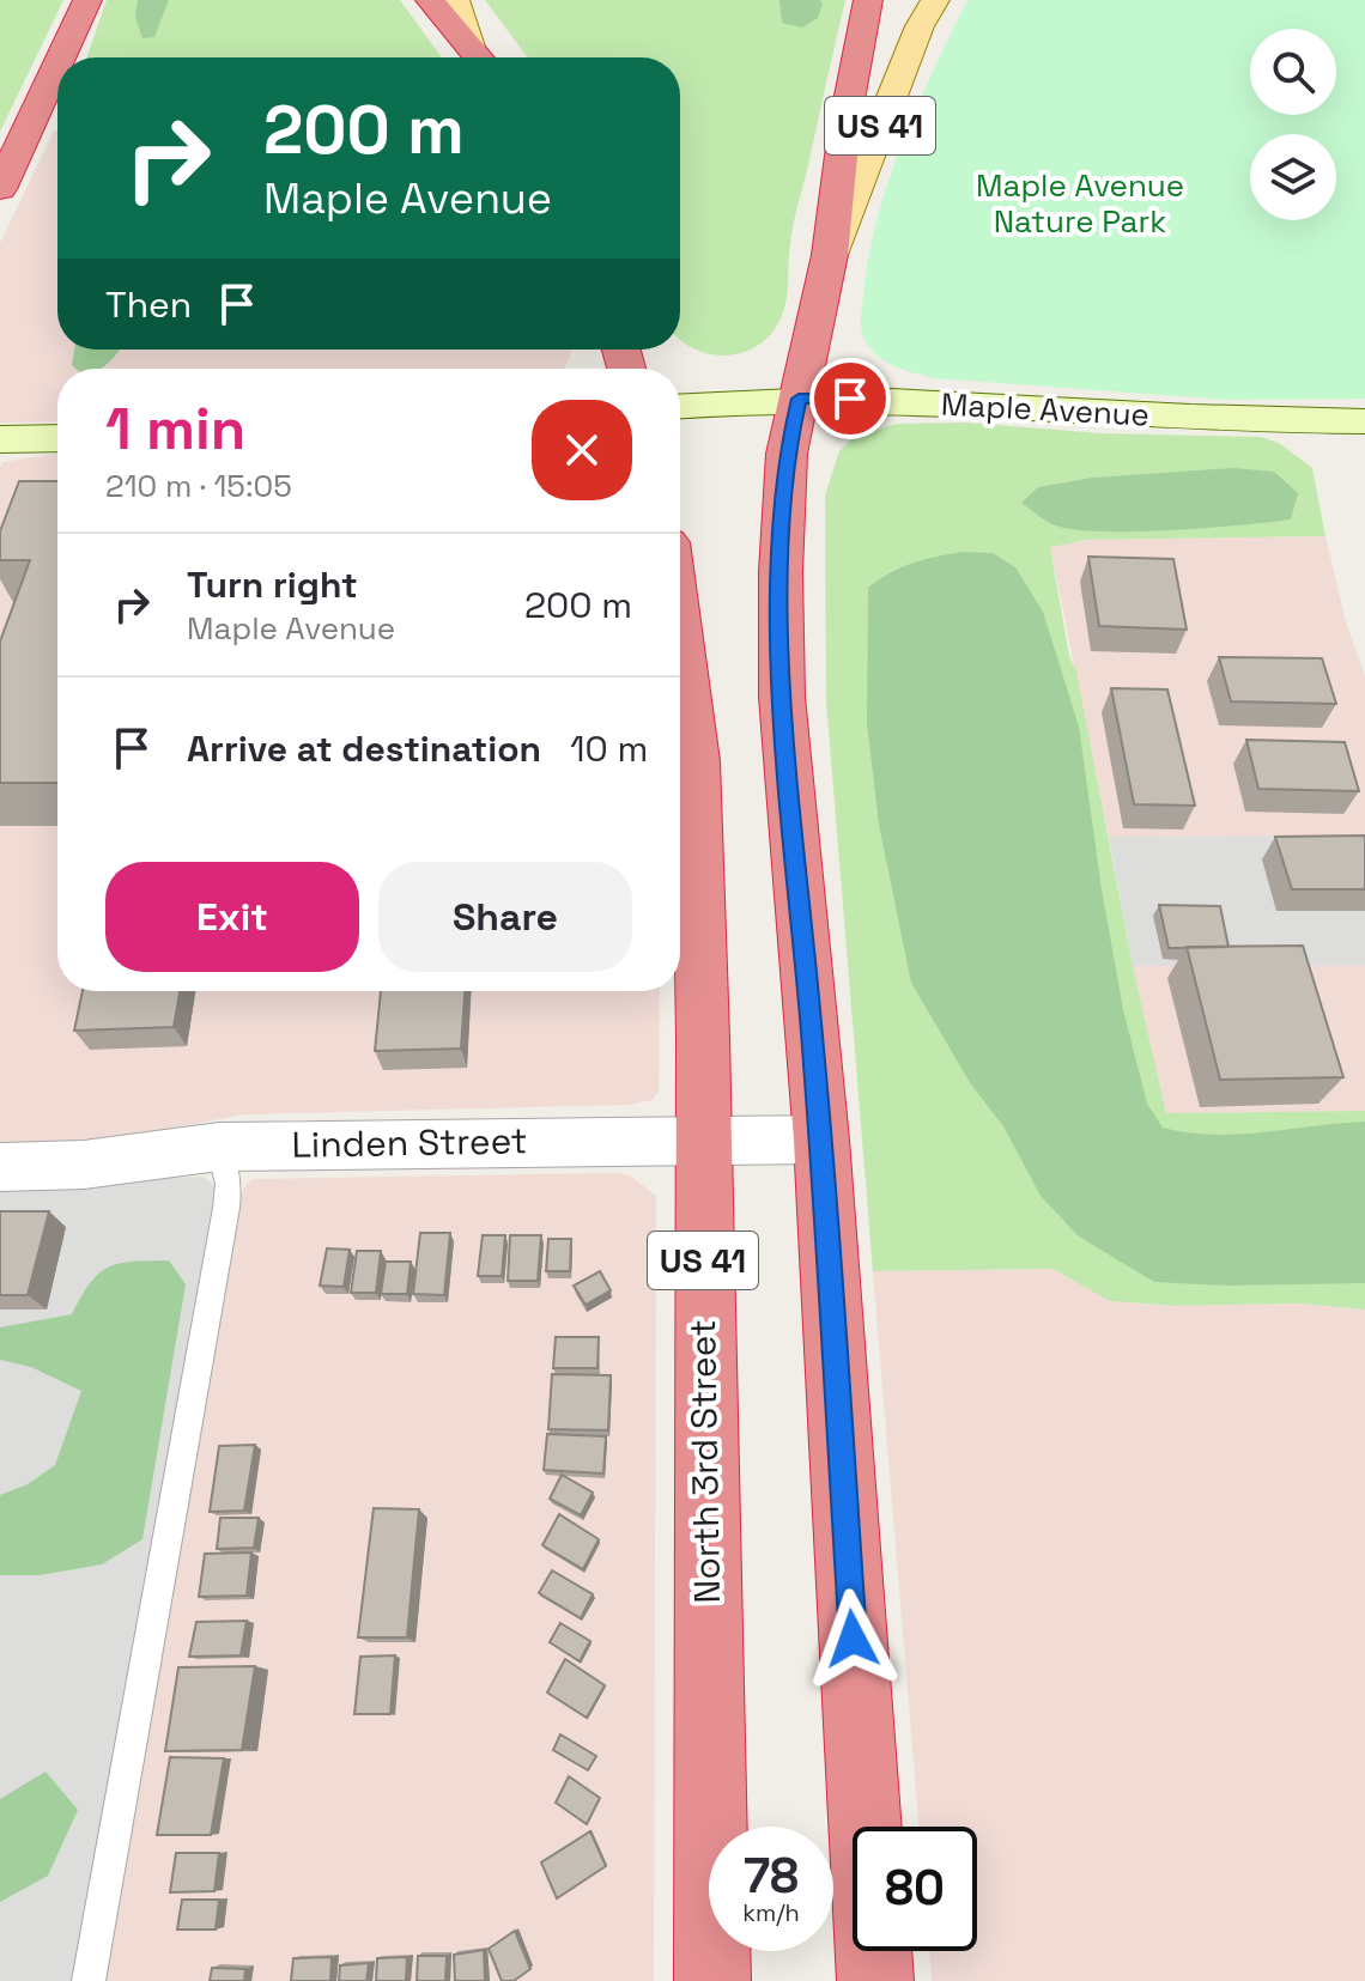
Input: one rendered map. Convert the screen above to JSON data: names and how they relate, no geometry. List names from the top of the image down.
{
  "streets": {
    "highway": ["US 41", "North 3rd Street"],
    "main road": ["Maple Avenue"],
    "street": ["Linden Street"]
  },
  "crossings": [
    ["US 41", "Maple Avenue"],
    ["US 41", "Linden Street"],
    ["Linden Street", "North 3rd Street"]
  ],
  "parks": ["Maple Avenue Nature Park"],
  "page": {
    "turn": ["200 m", "Maple Avenue"],
    "then": "Then",
    "heading": ["1 min", "210 m · 15:05"],
    "list": [
      {
        "name": "Turn right",
        "note": "Maple Avenue",
        "value": "200 m"
      },
      {
        "name": "Arrive at destination",
        "value": "10 m"
      }
    ],
    "buttons": ["Exit", "Share"],
    "speed": "78 km/h",
    "limit": "80"
  }
}
